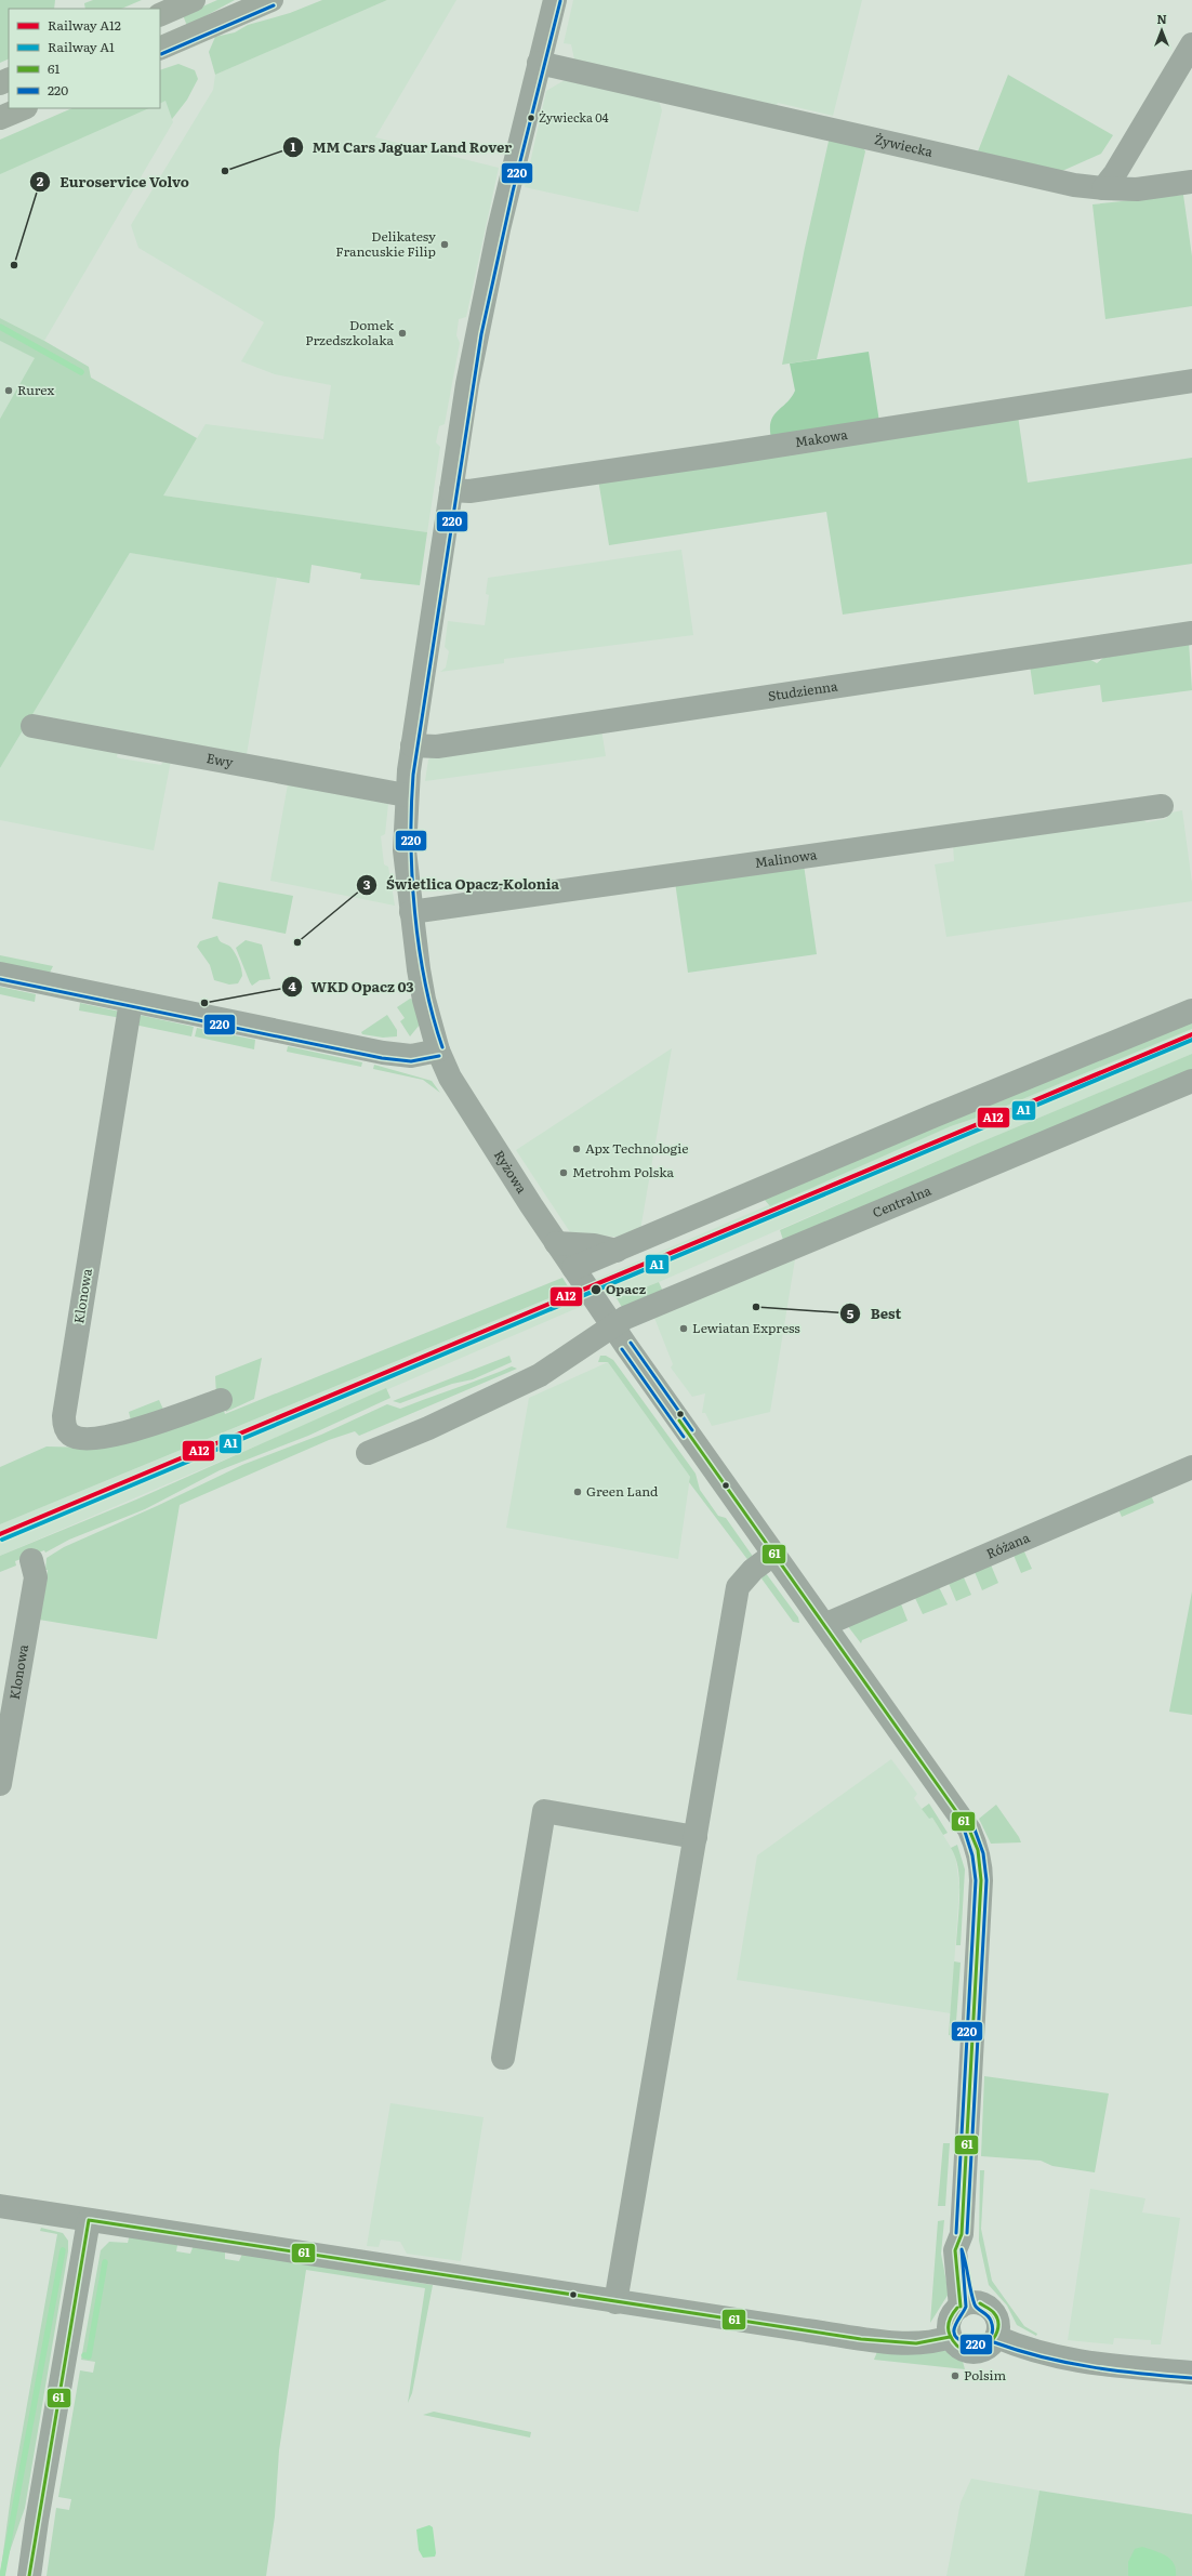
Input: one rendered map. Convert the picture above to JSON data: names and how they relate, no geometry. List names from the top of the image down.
{
  "streets": {
    "street": [
      "Żywiecka",
      "Makowa",
      "Studzienna",
      "Ewy",
      "Malinowa",
      "Ryżowa",
      "Centralna",
      "Klonowa",
      "Różana"
    ]
  },
  "crossings": [
    ["Żywiecka", "Ryżowa"],
    ["Makowa", "Ryżowa"],
    ["Studzienna", "Ryżowa"],
    ["Ewy", "Ryżowa"],
    ["Malinowa", "Ryżowa"],
    ["Ryżowa", "Centralna"],
    ["Ryżowa", "Różana"]
  ],
  "places": [
    "Żywiecka 04",
    "MM Cars Jaguar Land Rover",
    "Delikatesy Francuskie Filip",
    "Euroservice Volvo",
    "Domek Przedszkolaka",
    "Rurex",
    "Świetlica Opacz-Kolonia",
    "WKD Opacz 03",
    "Apx Technologie",
    "Metrohm Polska",
    "Opacz",
    "Best",
    "Lewiatan Express",
    "Green Land",
    "Polsim"
  ],
  "lines": [
    "transit line 220",
    "rail line A12",
    "rail line A1",
    "transit line 61"
  ],
  "legend": [
    "Railway A12",
    "Railway A1",
    "61",
    "220"
  ],
  "north": "top"
}
